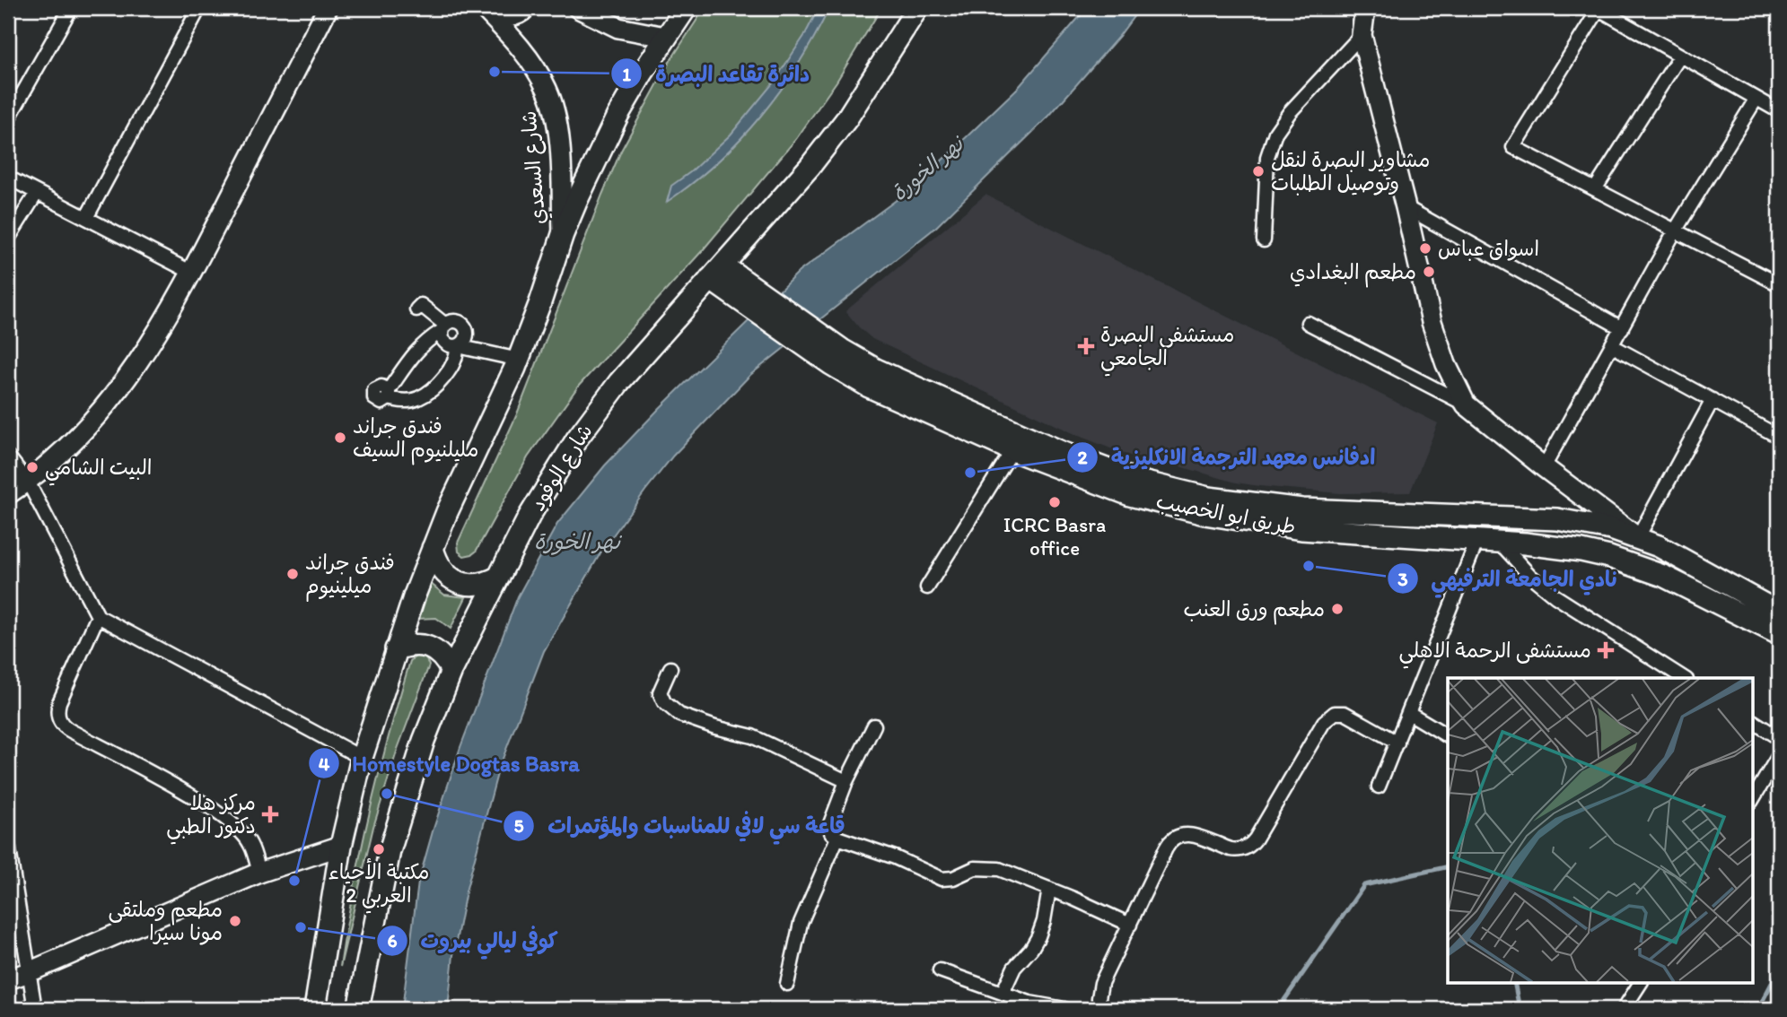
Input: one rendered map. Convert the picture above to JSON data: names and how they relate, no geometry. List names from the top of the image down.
{
  "streets": {
    "main road": ["شارع الوفود", "طريق ابو الخصيب"],
    "street": ["شارع السعدي"]
  },
  "crossings": [
    ["شارع الوفود", "طريق ابو الخصيب"]
  ],
  "water": ["نهر الخورة"],
  "places": {
    "other": [
      "دائرة تقاعد البصرة",
      "مشاوير البصرة لنقل وتوصيل الطلبات",
      "اسواق عباس",
      "مطعم البغدادي",
      "فندق جراند مليلنيوم السيف",
      "البيت الشامي",
      "ادفانس معهد الترجمة الانكليزية",
      "ICRC Basra office",
      "نادي الجامعة الترفيهي",
      "فندق جراند ميلينيوم",
      "مطعم ورق العنب",
      "قاعة سي لافي للمناسبات والمؤتمرات",
      "مكتبة الأحياء العربي 2",
      "Homestyle Dogtas Basra",
      "مطعم وملتقى مونا سيرا",
      "كوفي ليالي بيروت"
    ],
    "health": ["مستشفى البصرة الجامعي", "مستشفى الرحمة الاهلي", "مركز هلا دكتور الطبي"]
  }
}
